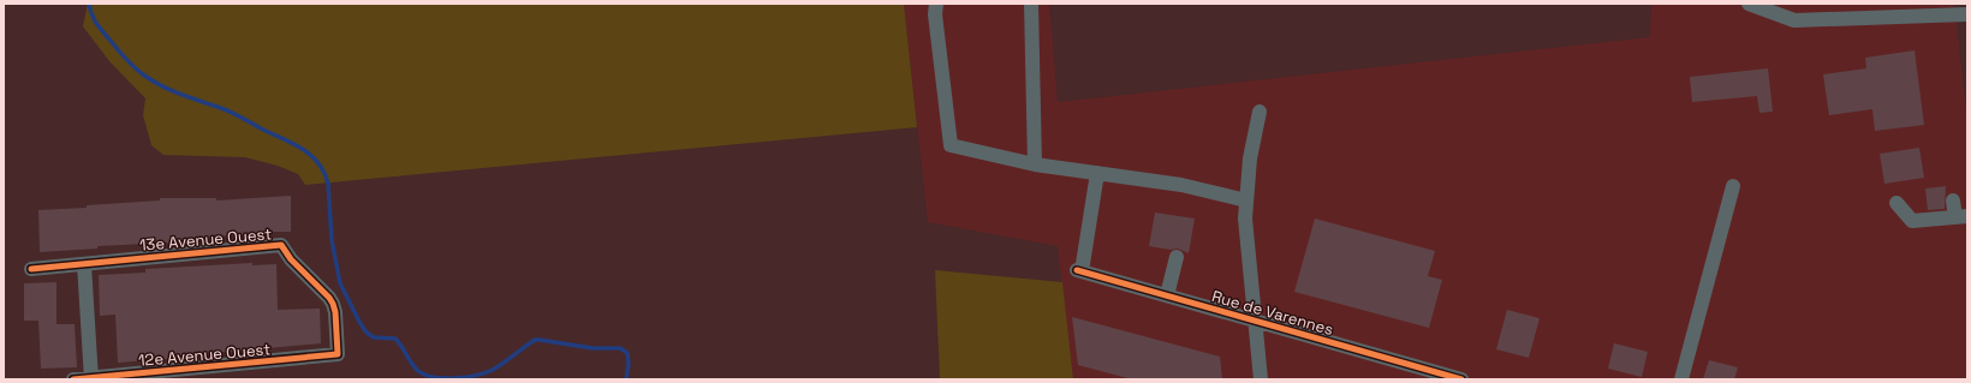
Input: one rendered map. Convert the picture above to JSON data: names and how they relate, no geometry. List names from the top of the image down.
{
  "streets": {
    "street": ["13e Avenue Ouest", "Rue de Varennes", "12e Avenue Ouest"]
  },
  "crossings": [
    ["13e Avenue Ouest", "12e Avenue Ouest"]
  ]
}
